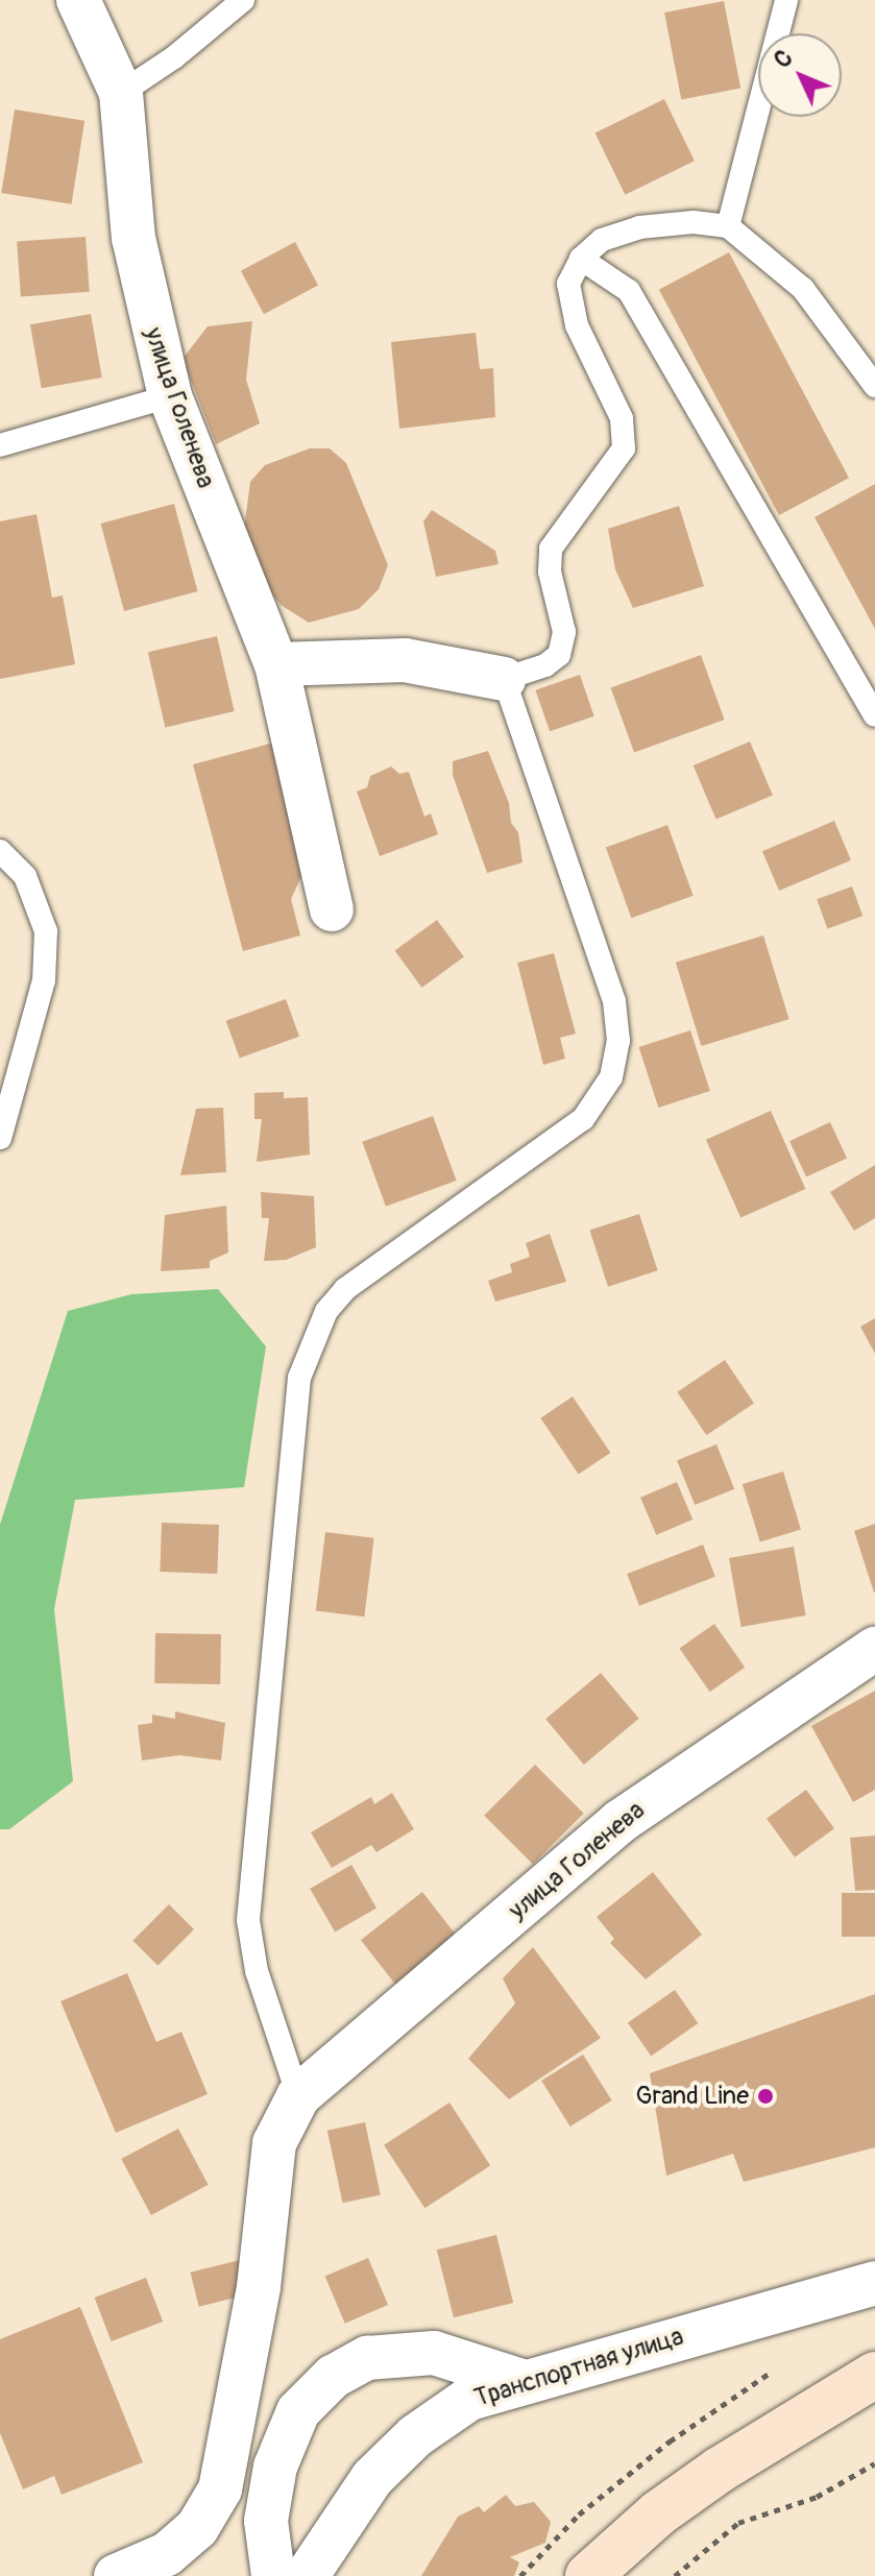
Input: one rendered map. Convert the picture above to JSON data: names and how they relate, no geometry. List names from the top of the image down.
{
  "streets": {
    "street": ["улица Голенева", "Транспортная улица"]
  },
  "places": ["Grand Line"],
  "north": "top left"
}
